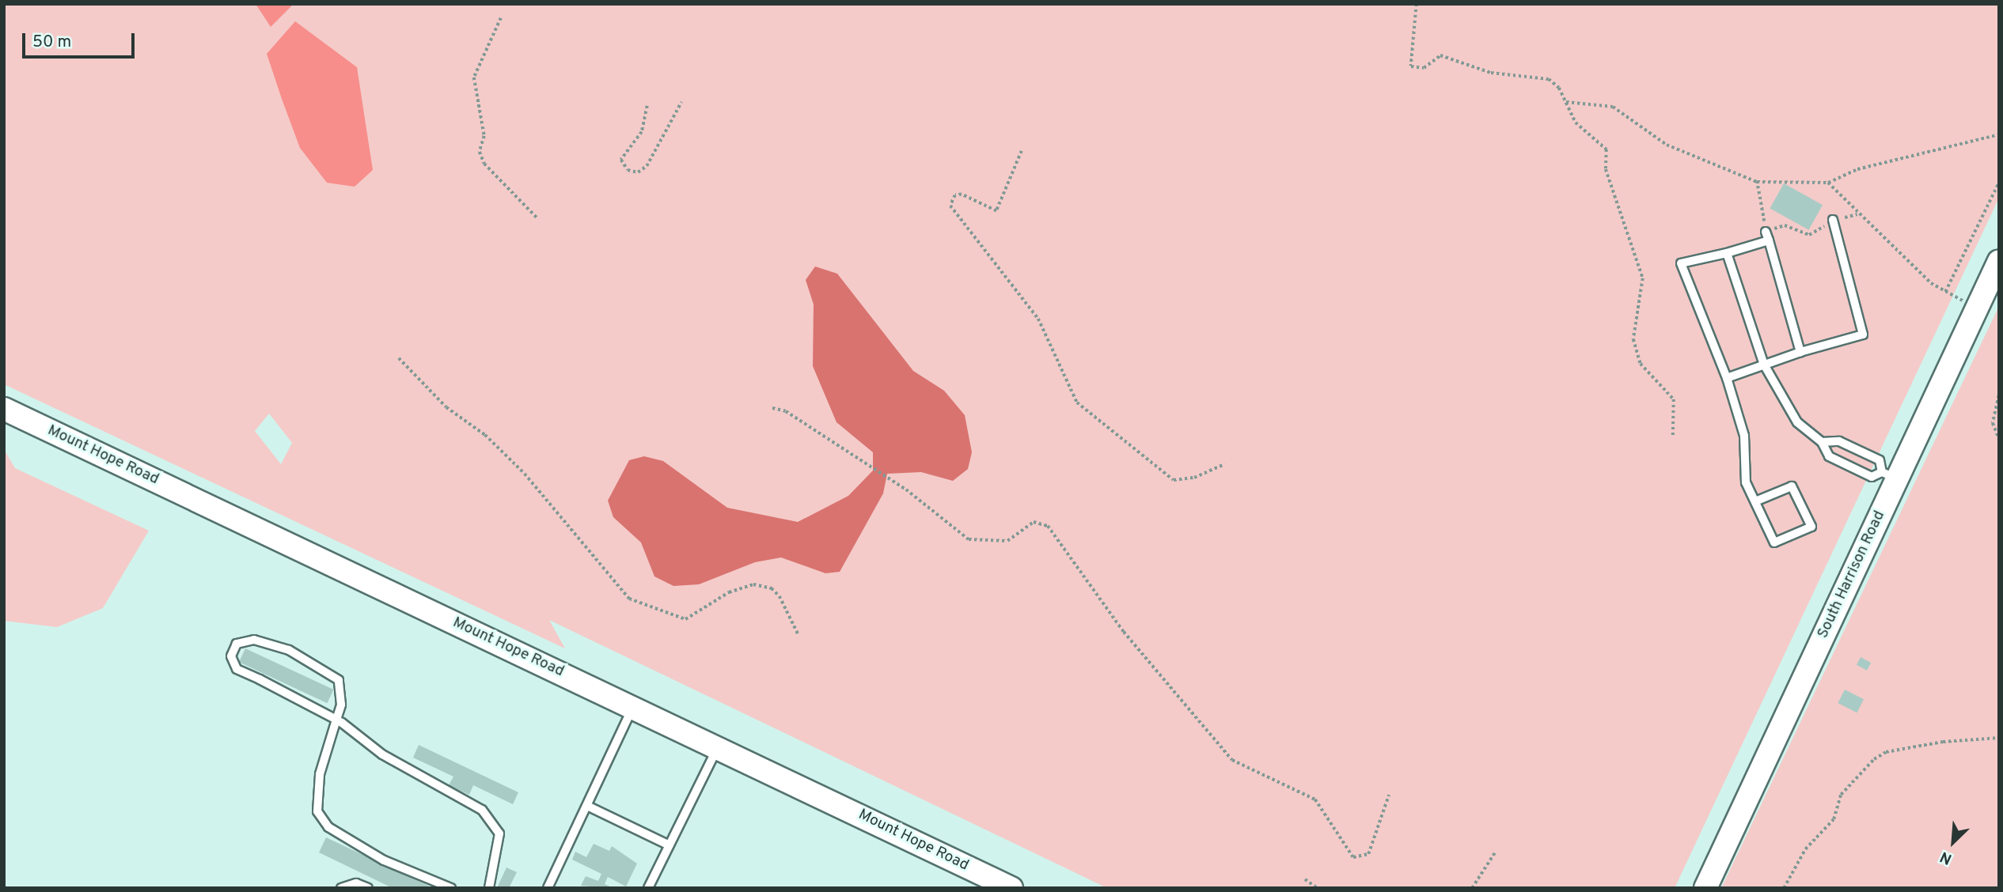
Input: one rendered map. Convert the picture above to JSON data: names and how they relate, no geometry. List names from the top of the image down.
{
  "streets": {
    "street": ["Mount Hope Road", "South Harrison Road"]
  },
  "scale_bar": "50 m",
  "north": "bottom left"
}
